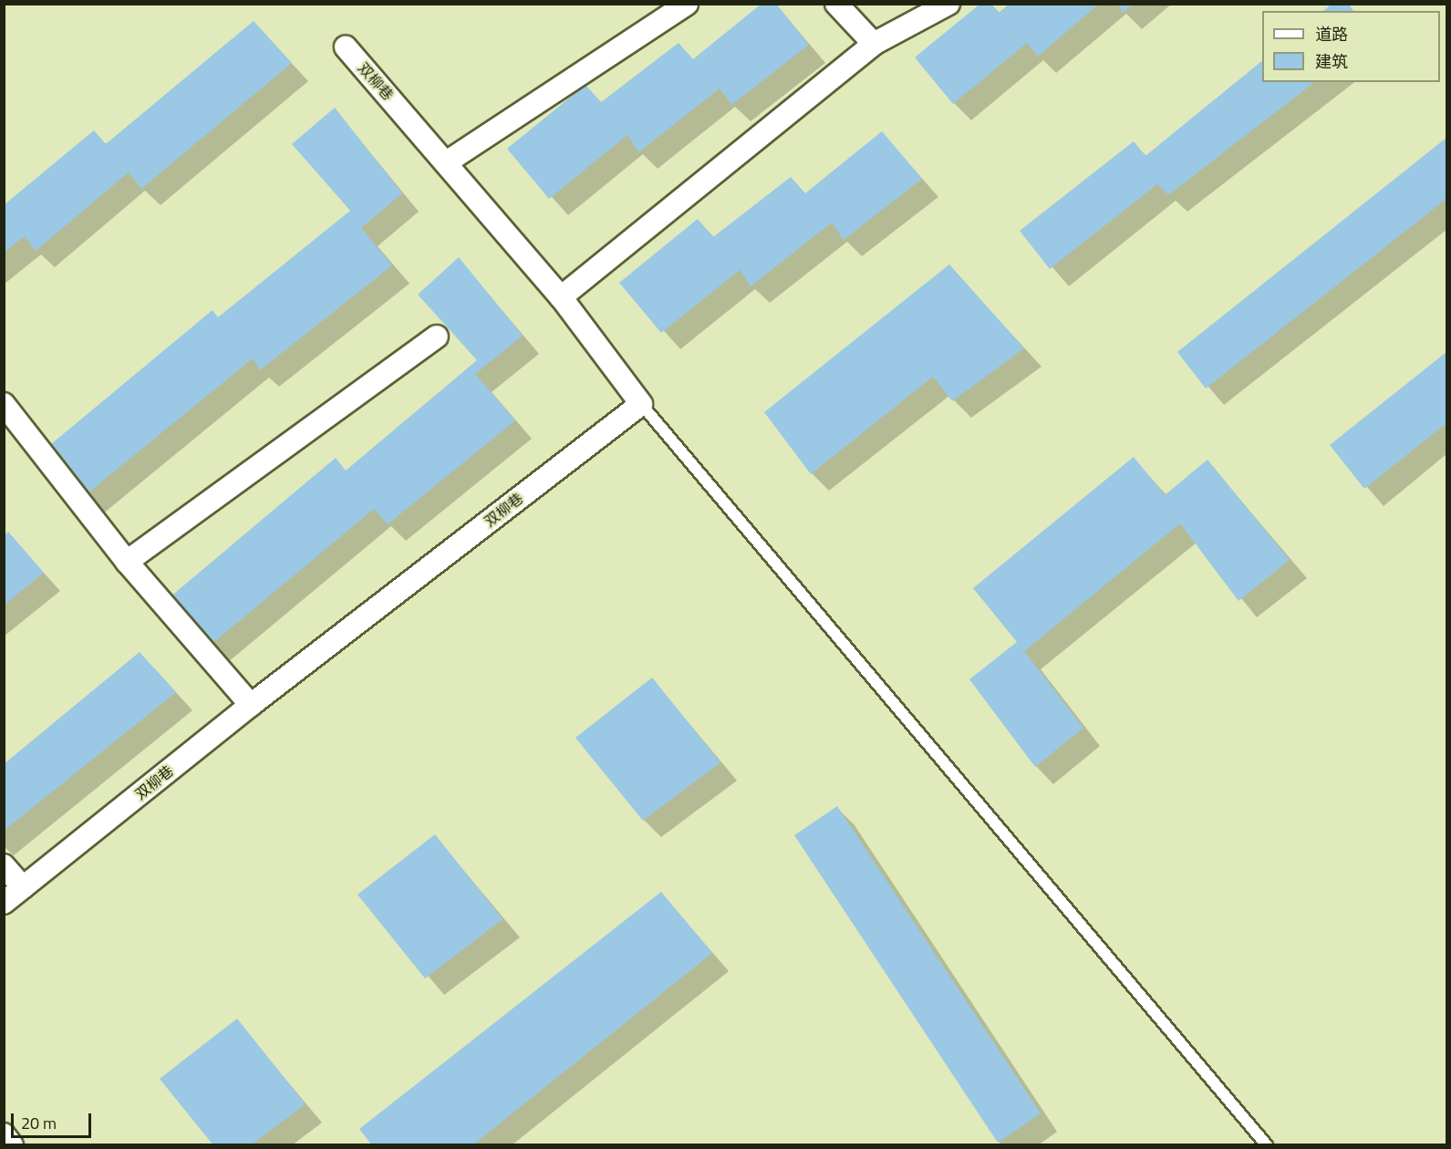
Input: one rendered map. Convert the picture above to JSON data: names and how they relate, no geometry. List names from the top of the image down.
{
  "streets": {
    "street": ["双柳巷"]
  },
  "legend": ["道路", "建筑"],
  "scale_bar": "20 m"
}
